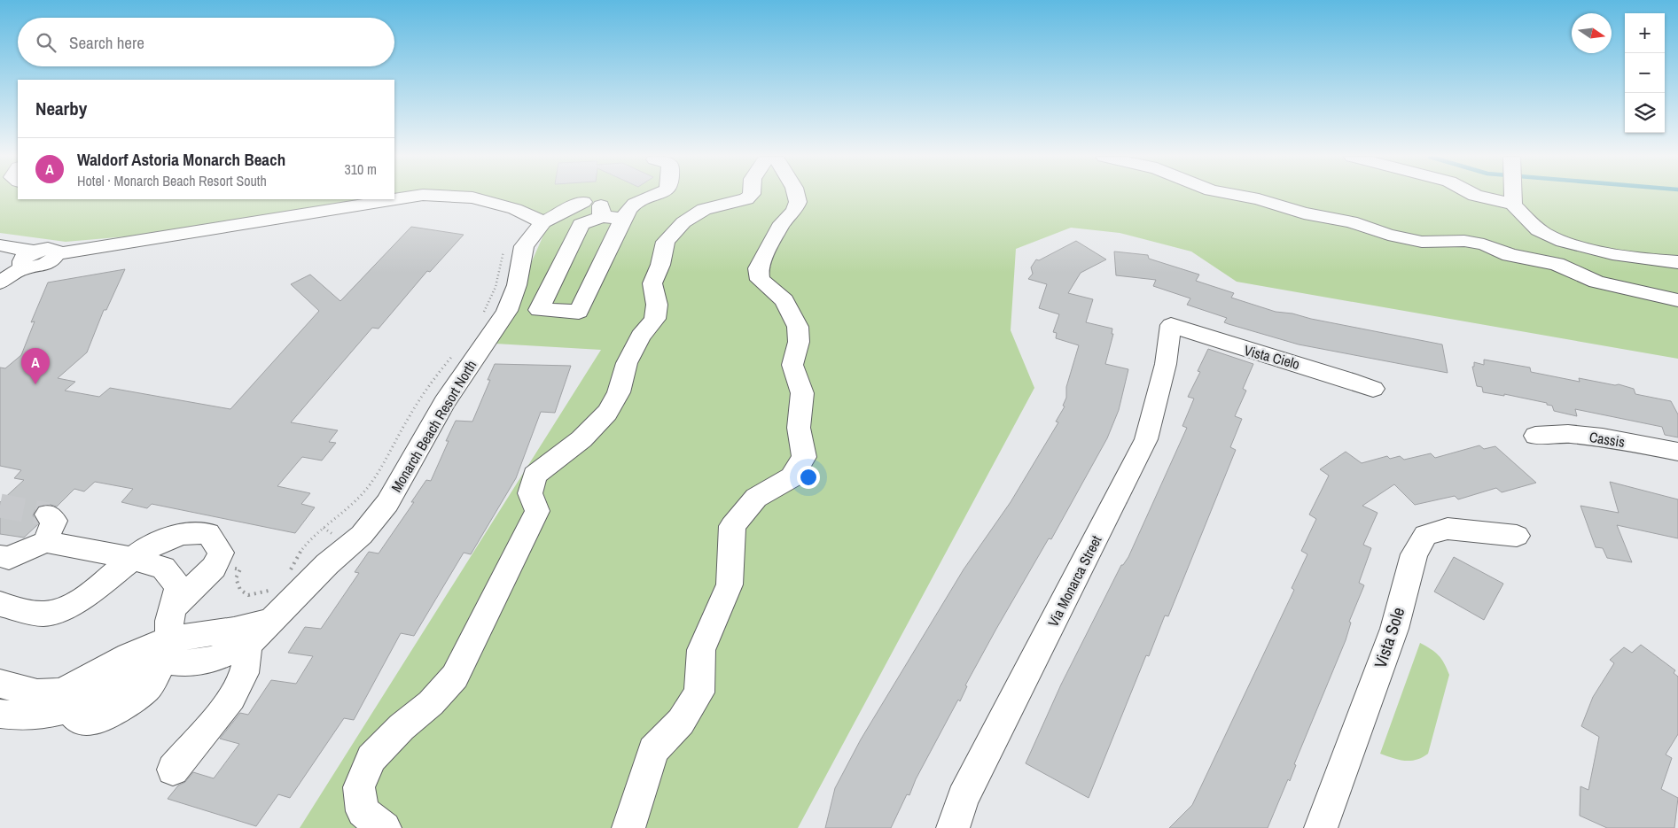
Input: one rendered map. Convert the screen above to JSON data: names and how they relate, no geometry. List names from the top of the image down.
{
  "streets": {
    "street": [
      "Vista Cielo",
      "Monarch Beach Resort North",
      "Cassis",
      "Via Monarca Street",
      "Vista Sole"
    ]
  },
  "crossings": [
    ["Vista Cielo", "Via Monarca Street"]
  ],
  "north": "right",
  "page": {
    "map_buttons": ["+", "−"],
    "search": "Search here",
    "heading": "Nearby",
    "list": [
      {
        "mark": "A",
        "name": "Waldorf Astoria Monarch Beach",
        "note": "Hotel · Monarch Beach Resort South",
        "value": "310 m"
      }
    ],
    "pins": "A"
  }
}
